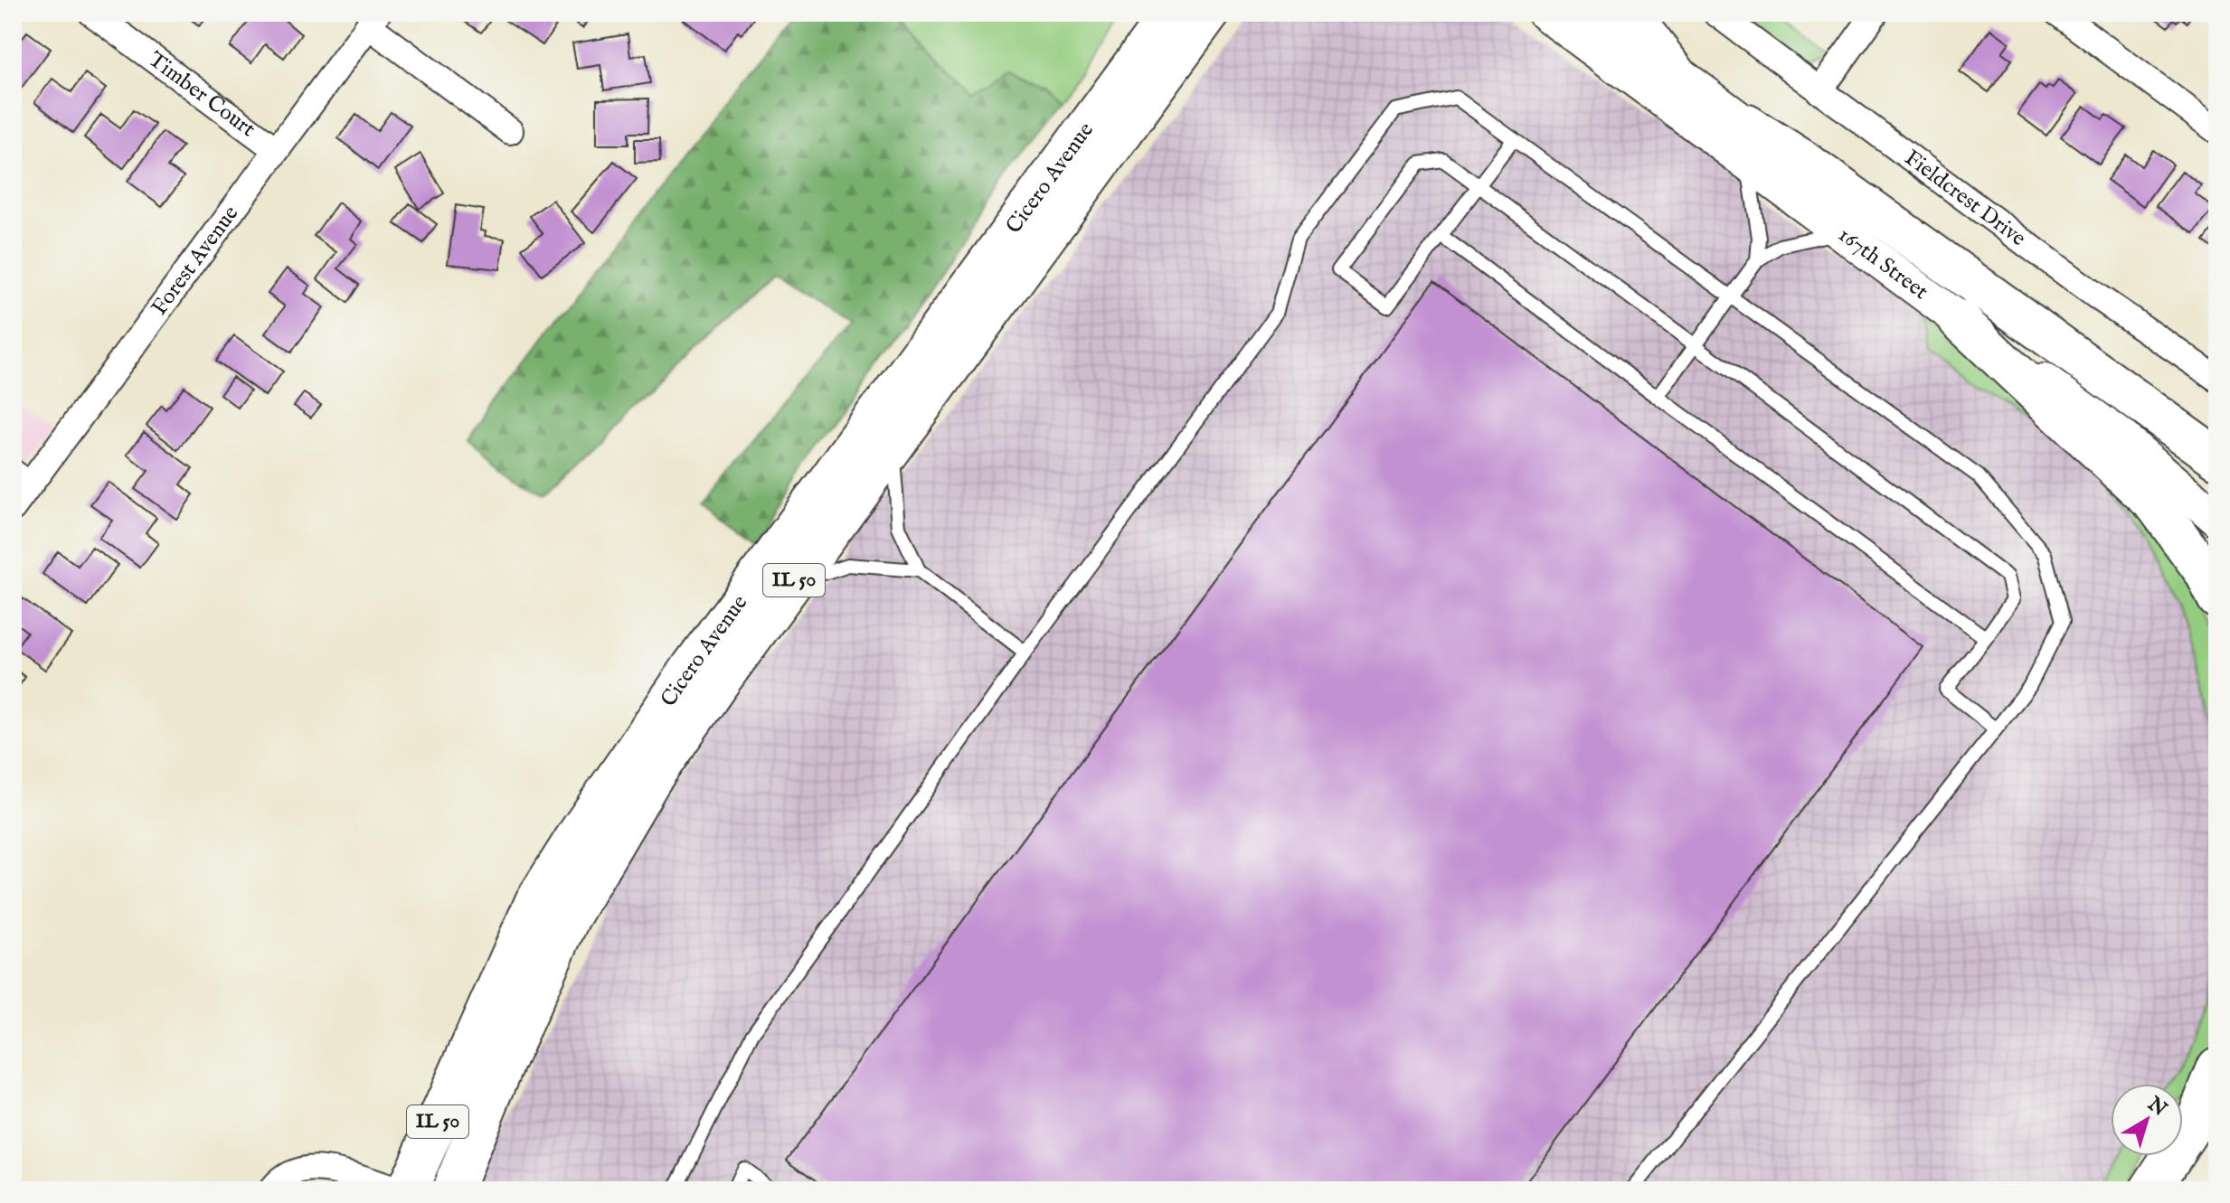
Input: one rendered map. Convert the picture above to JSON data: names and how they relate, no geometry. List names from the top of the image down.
{
  "streets": {
    "main road": ["Cicero Avenue", "167th Street", "IL 50"],
    "street": ["Timber Court", "Fieldcrest Drive", "Forest Avenue"]
  },
  "crossings": [
    ["Timber Court", "Forest Avenue"]
  ],
  "north": "top right"
}
